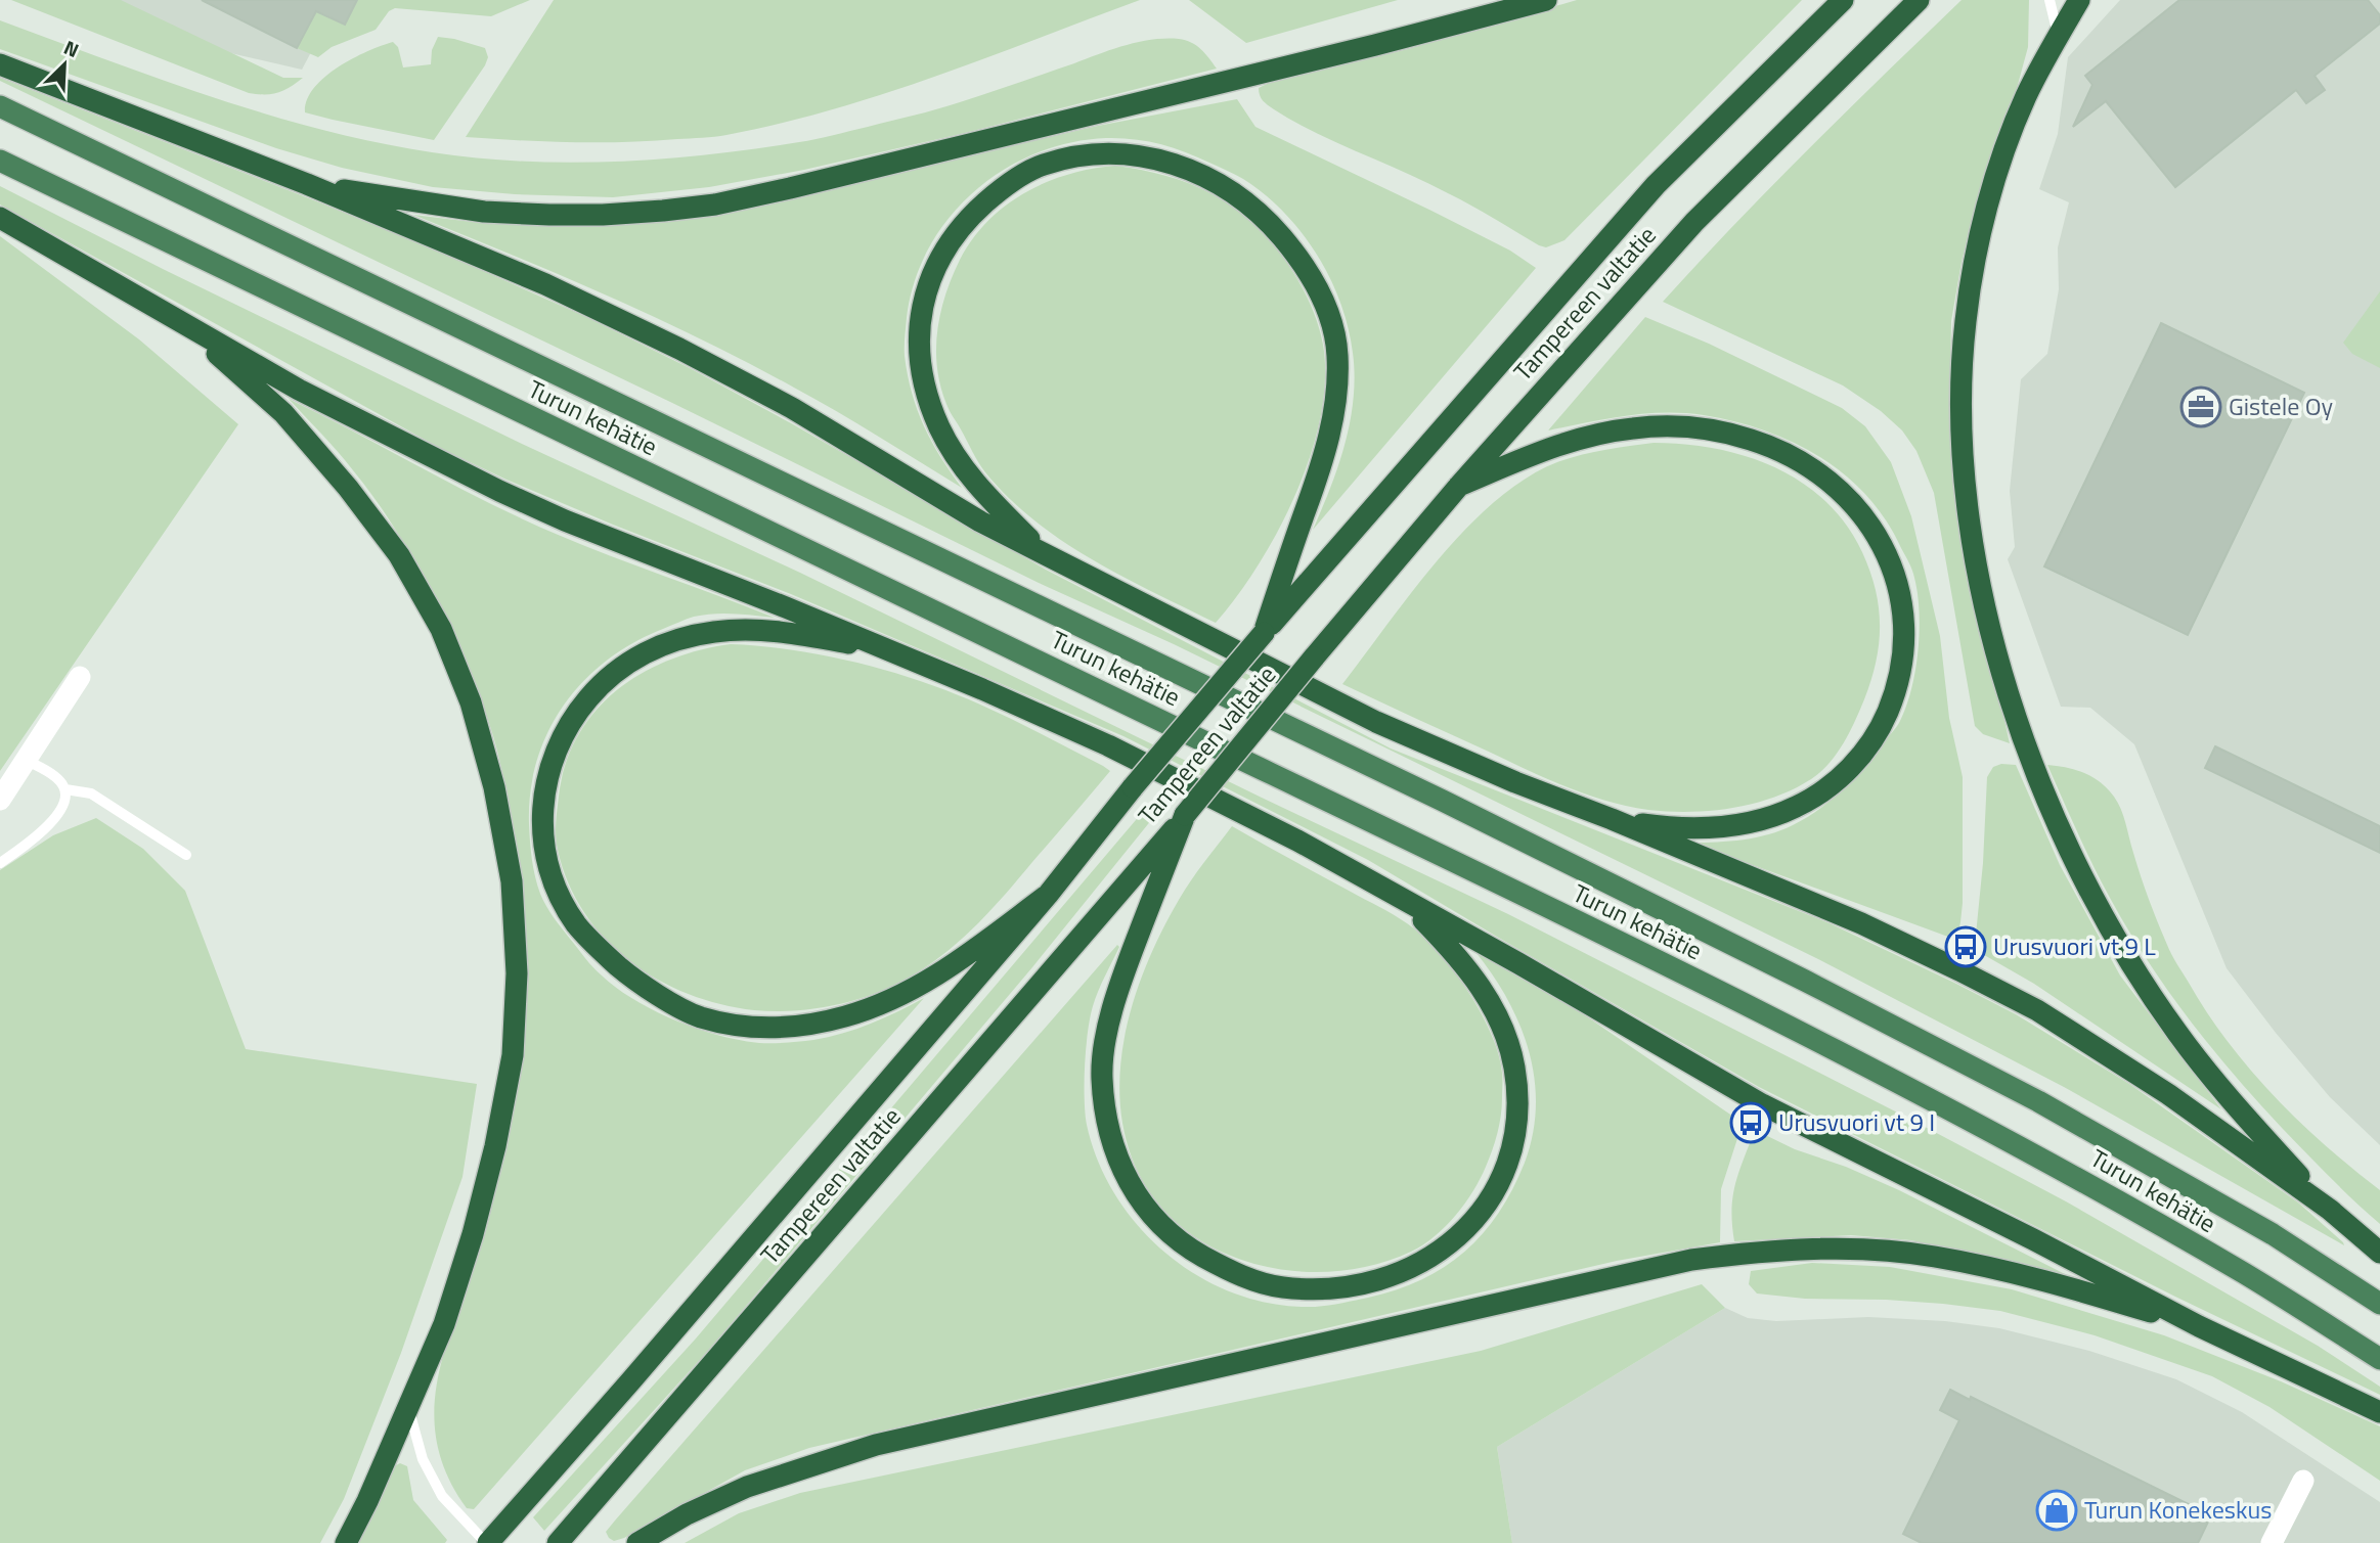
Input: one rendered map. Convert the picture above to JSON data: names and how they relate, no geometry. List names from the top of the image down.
{
  "streets": {
    "highway": ["Tampereen valtatie", "Turun kehätie"]
  },
  "places": {
    "office": ["Gistele Oy"],
    "bus stop": ["Urusvuori vt 9 L", "Urusvuori vt 9 I"],
    "shop": ["Turun Konekeskus"]
  },
  "north": "top right"
}
